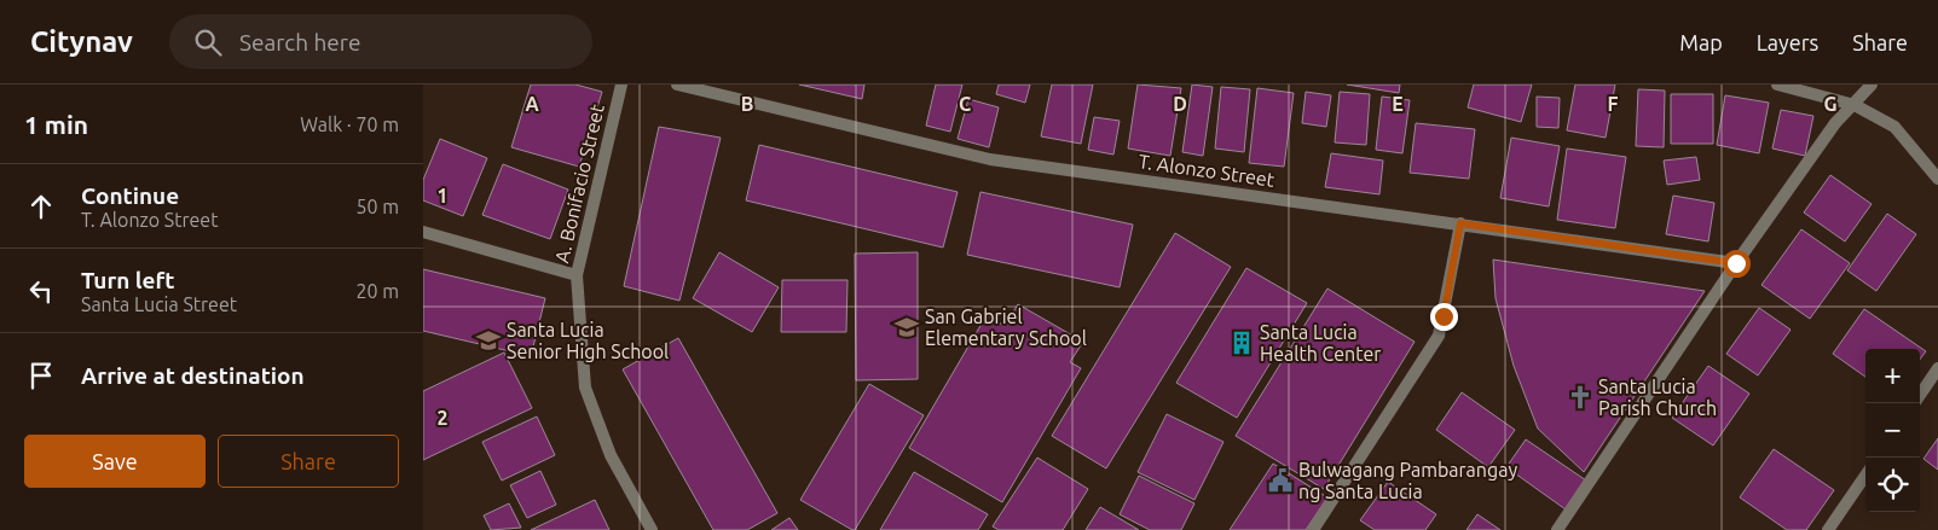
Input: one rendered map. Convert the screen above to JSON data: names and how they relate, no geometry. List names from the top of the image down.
{
  "streets": {
    "street": ["T. Alonzo Street", "A. Bonifacio Street"]
  },
  "places": {
    "school or university": ["San Gabriel Elementary School", "Santa Lucia Senior High School"],
    "building": ["Santa Lucia Health Center"],
    "church": ["Santa Lucia Parish Church"],
    "public building": ["Bulwagang Pambarangay ng Santa Lucia"]
  },
  "page": {
    "header": "Citynav",
    "search": "Search here",
    "nav": ["Map", "Layers", "Share"],
    "heading": ["1 min", "Walk · 70 m"],
    "list": [
      ["Continue", "T. Alonzo Street", "50 m"],
      ["Turn left", "Santa Lucia Street", "20 m"],
      "Arrive at destination"
    ],
    "map_buttons": ["+", "−"],
    "buttons": ["Save", "Share"]
  },
  "grid": {
    "columns": [
      "A",
      "B",
      "C",
      "D",
      "E",
      "F",
      "G"
    ],
    "rows": ["1", "2"]
  }
}
